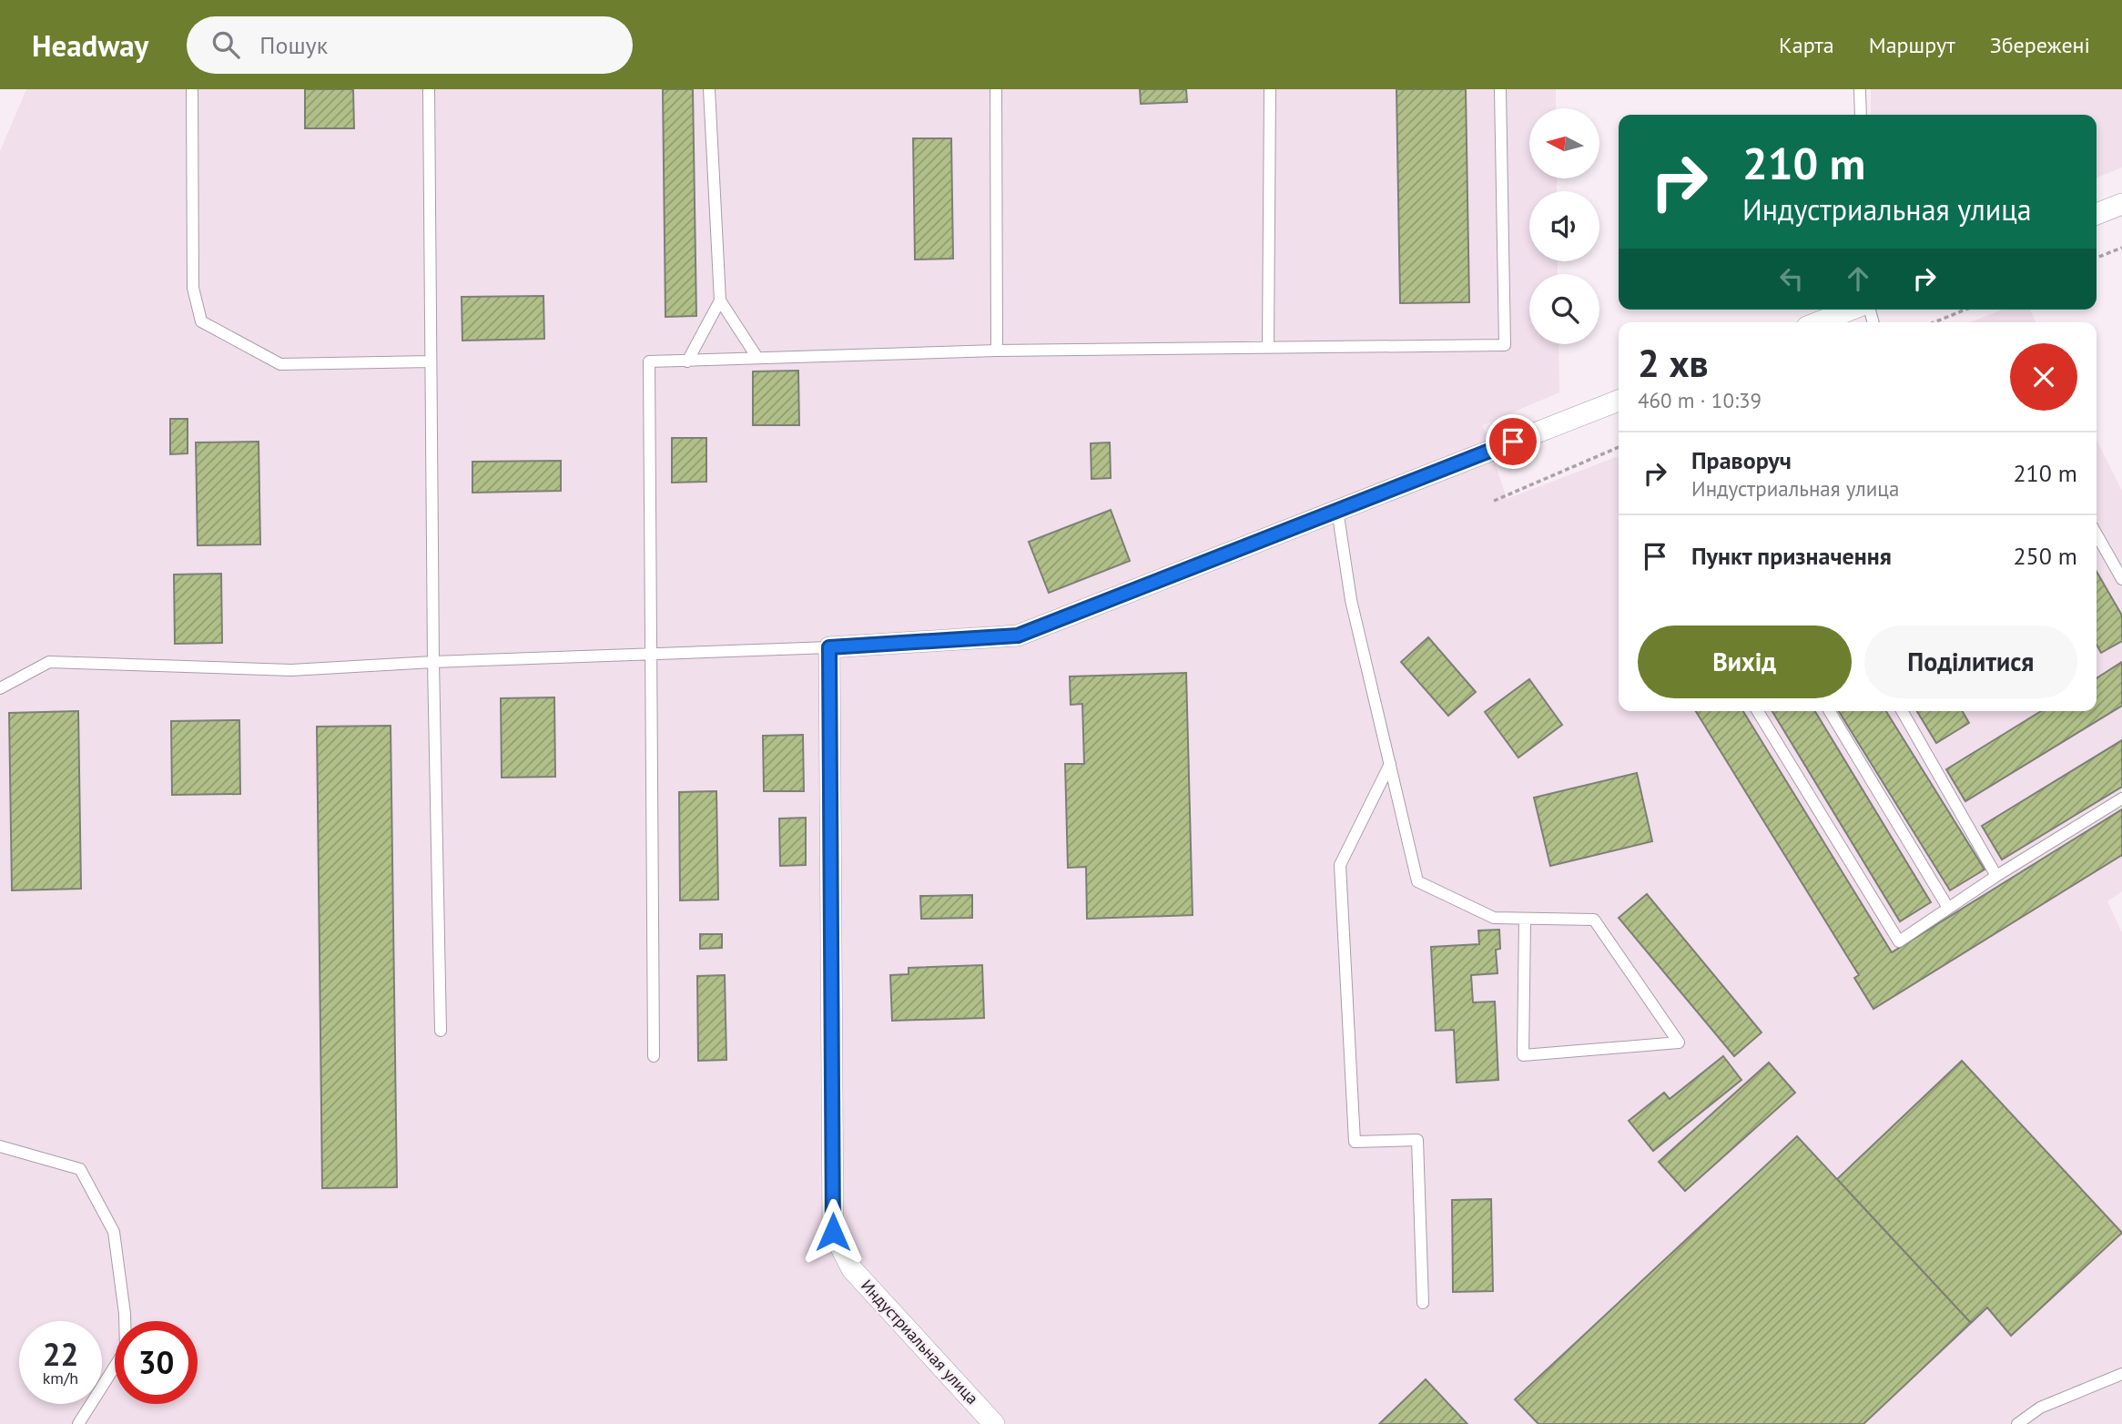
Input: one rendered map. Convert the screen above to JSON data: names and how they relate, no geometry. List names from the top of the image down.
{
  "streets": {
    "street": ["Индустриальная улица"]
  },
  "north": "left",
  "page": {
    "header": "Headway",
    "search": "Пошук",
    "nav": ["Карта", "Маршрут", "Збережені"],
    "turn": ["210 m", "Индустриальная улица"],
    "heading": ["2 хв", "460 m · 10:39"],
    "list": [
      {
        "name": "Праворуч",
        "note": "Индустриальная улица",
        "value": "210 m"
      },
      {
        "name": "Пункт призначення",
        "value": "250 m"
      }
    ],
    "buttons": ["Вихід", "Поділитися"],
    "speed": "22 km/h",
    "limit": "30"
  }
}
